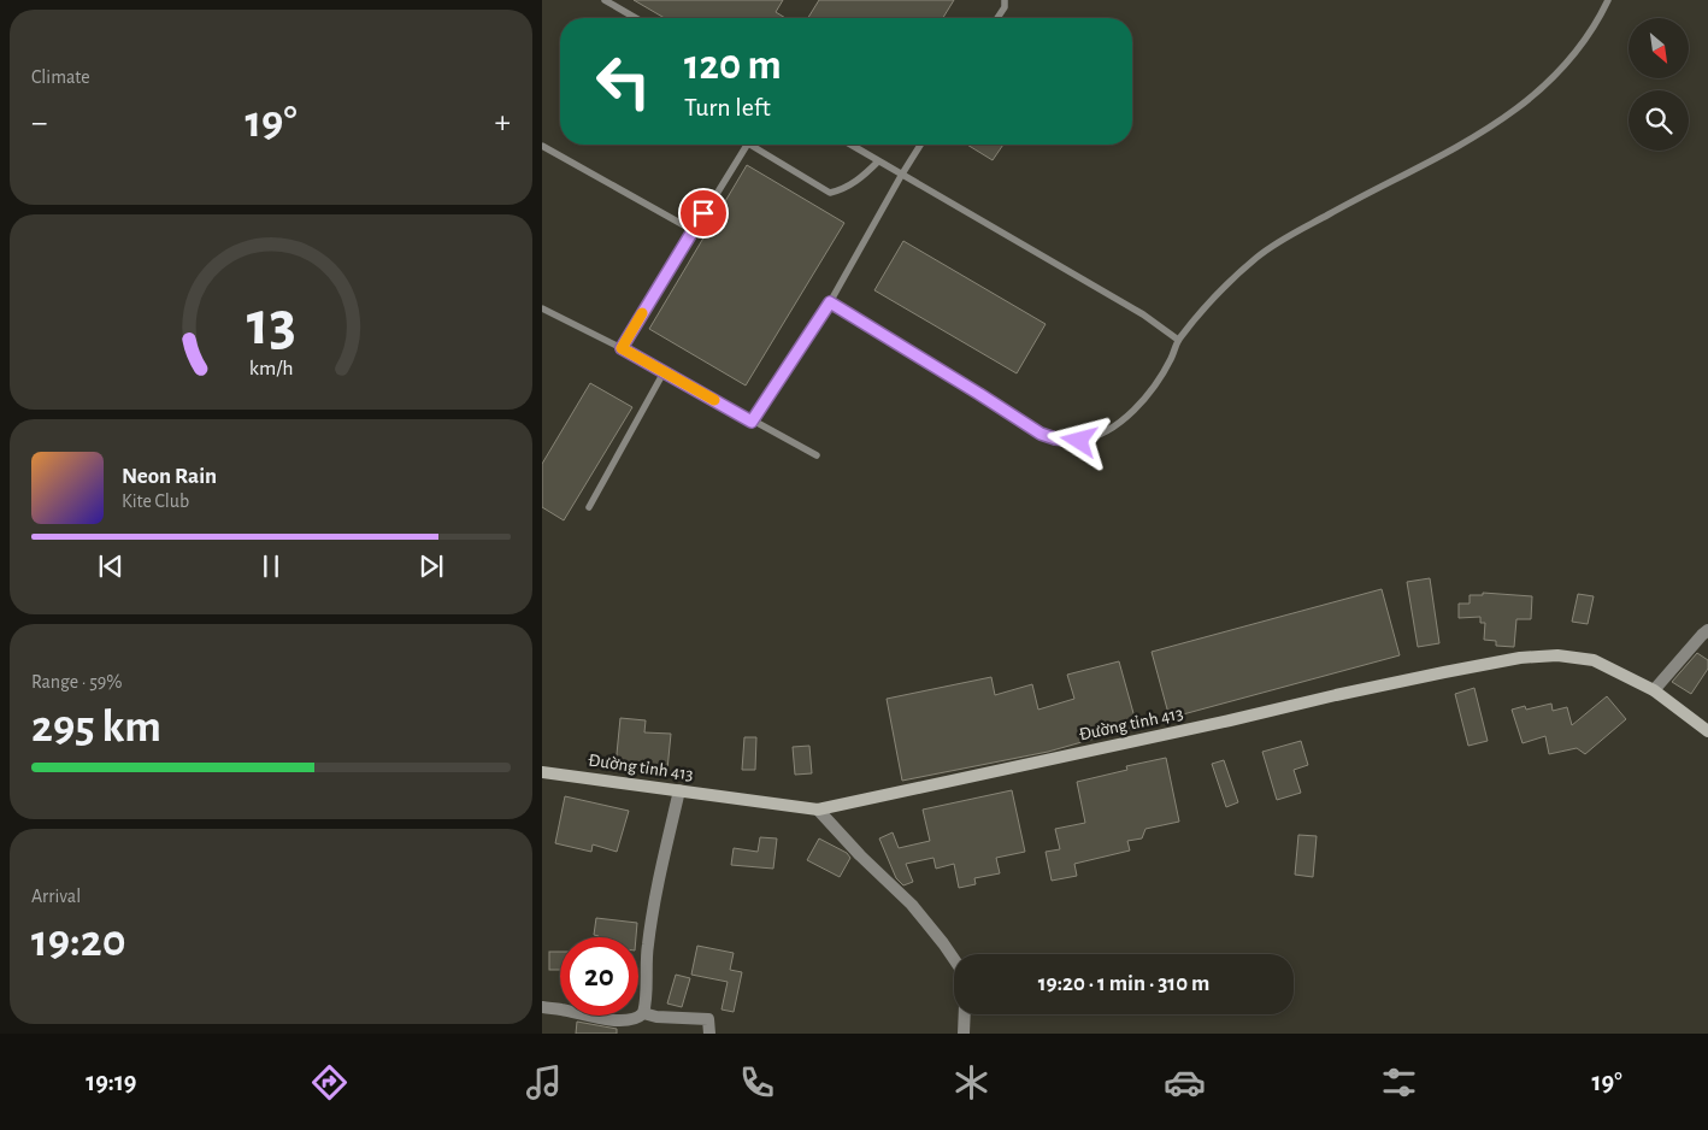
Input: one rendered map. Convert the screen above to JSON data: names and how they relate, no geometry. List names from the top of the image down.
{
  "streets": {
    "main road": ["Đường tỉnh 413"]
  },
  "north": "bottom right",
  "page": {
    "tile": [
      "Climate",
      ["Range · 59%", "295 km"],
      ["Arrival", "19:20"]
    ],
    "turn": ["120 m", "Turn left"],
    "heat": ["−", "19°", "+"],
    "song": ["Neon Rain", "Kite Club"],
    "limit": "20",
    "trip": "19:20 · 1 min · 310 m",
    "tabs": ["19:19", "19°"],
    "gauge": ["13", "km/h"]
  }
}
